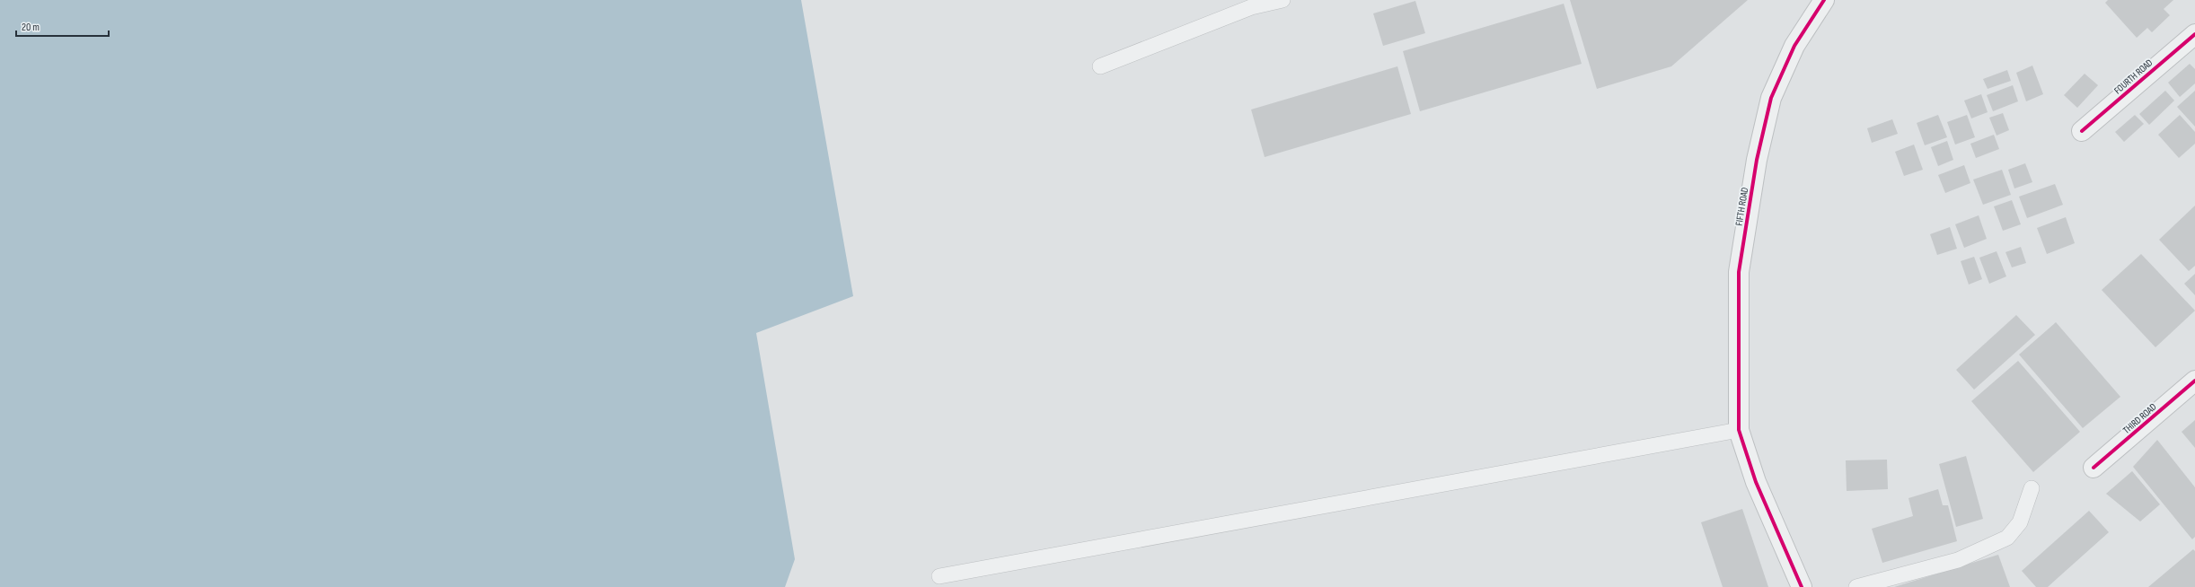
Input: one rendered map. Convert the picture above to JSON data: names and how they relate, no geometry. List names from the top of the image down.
{
  "streets": {
    "street": ["FOURTH ROAD", "FIFTH ROAD", "THIRD ROAD"]
  },
  "scale_bar": "20 m"
}
